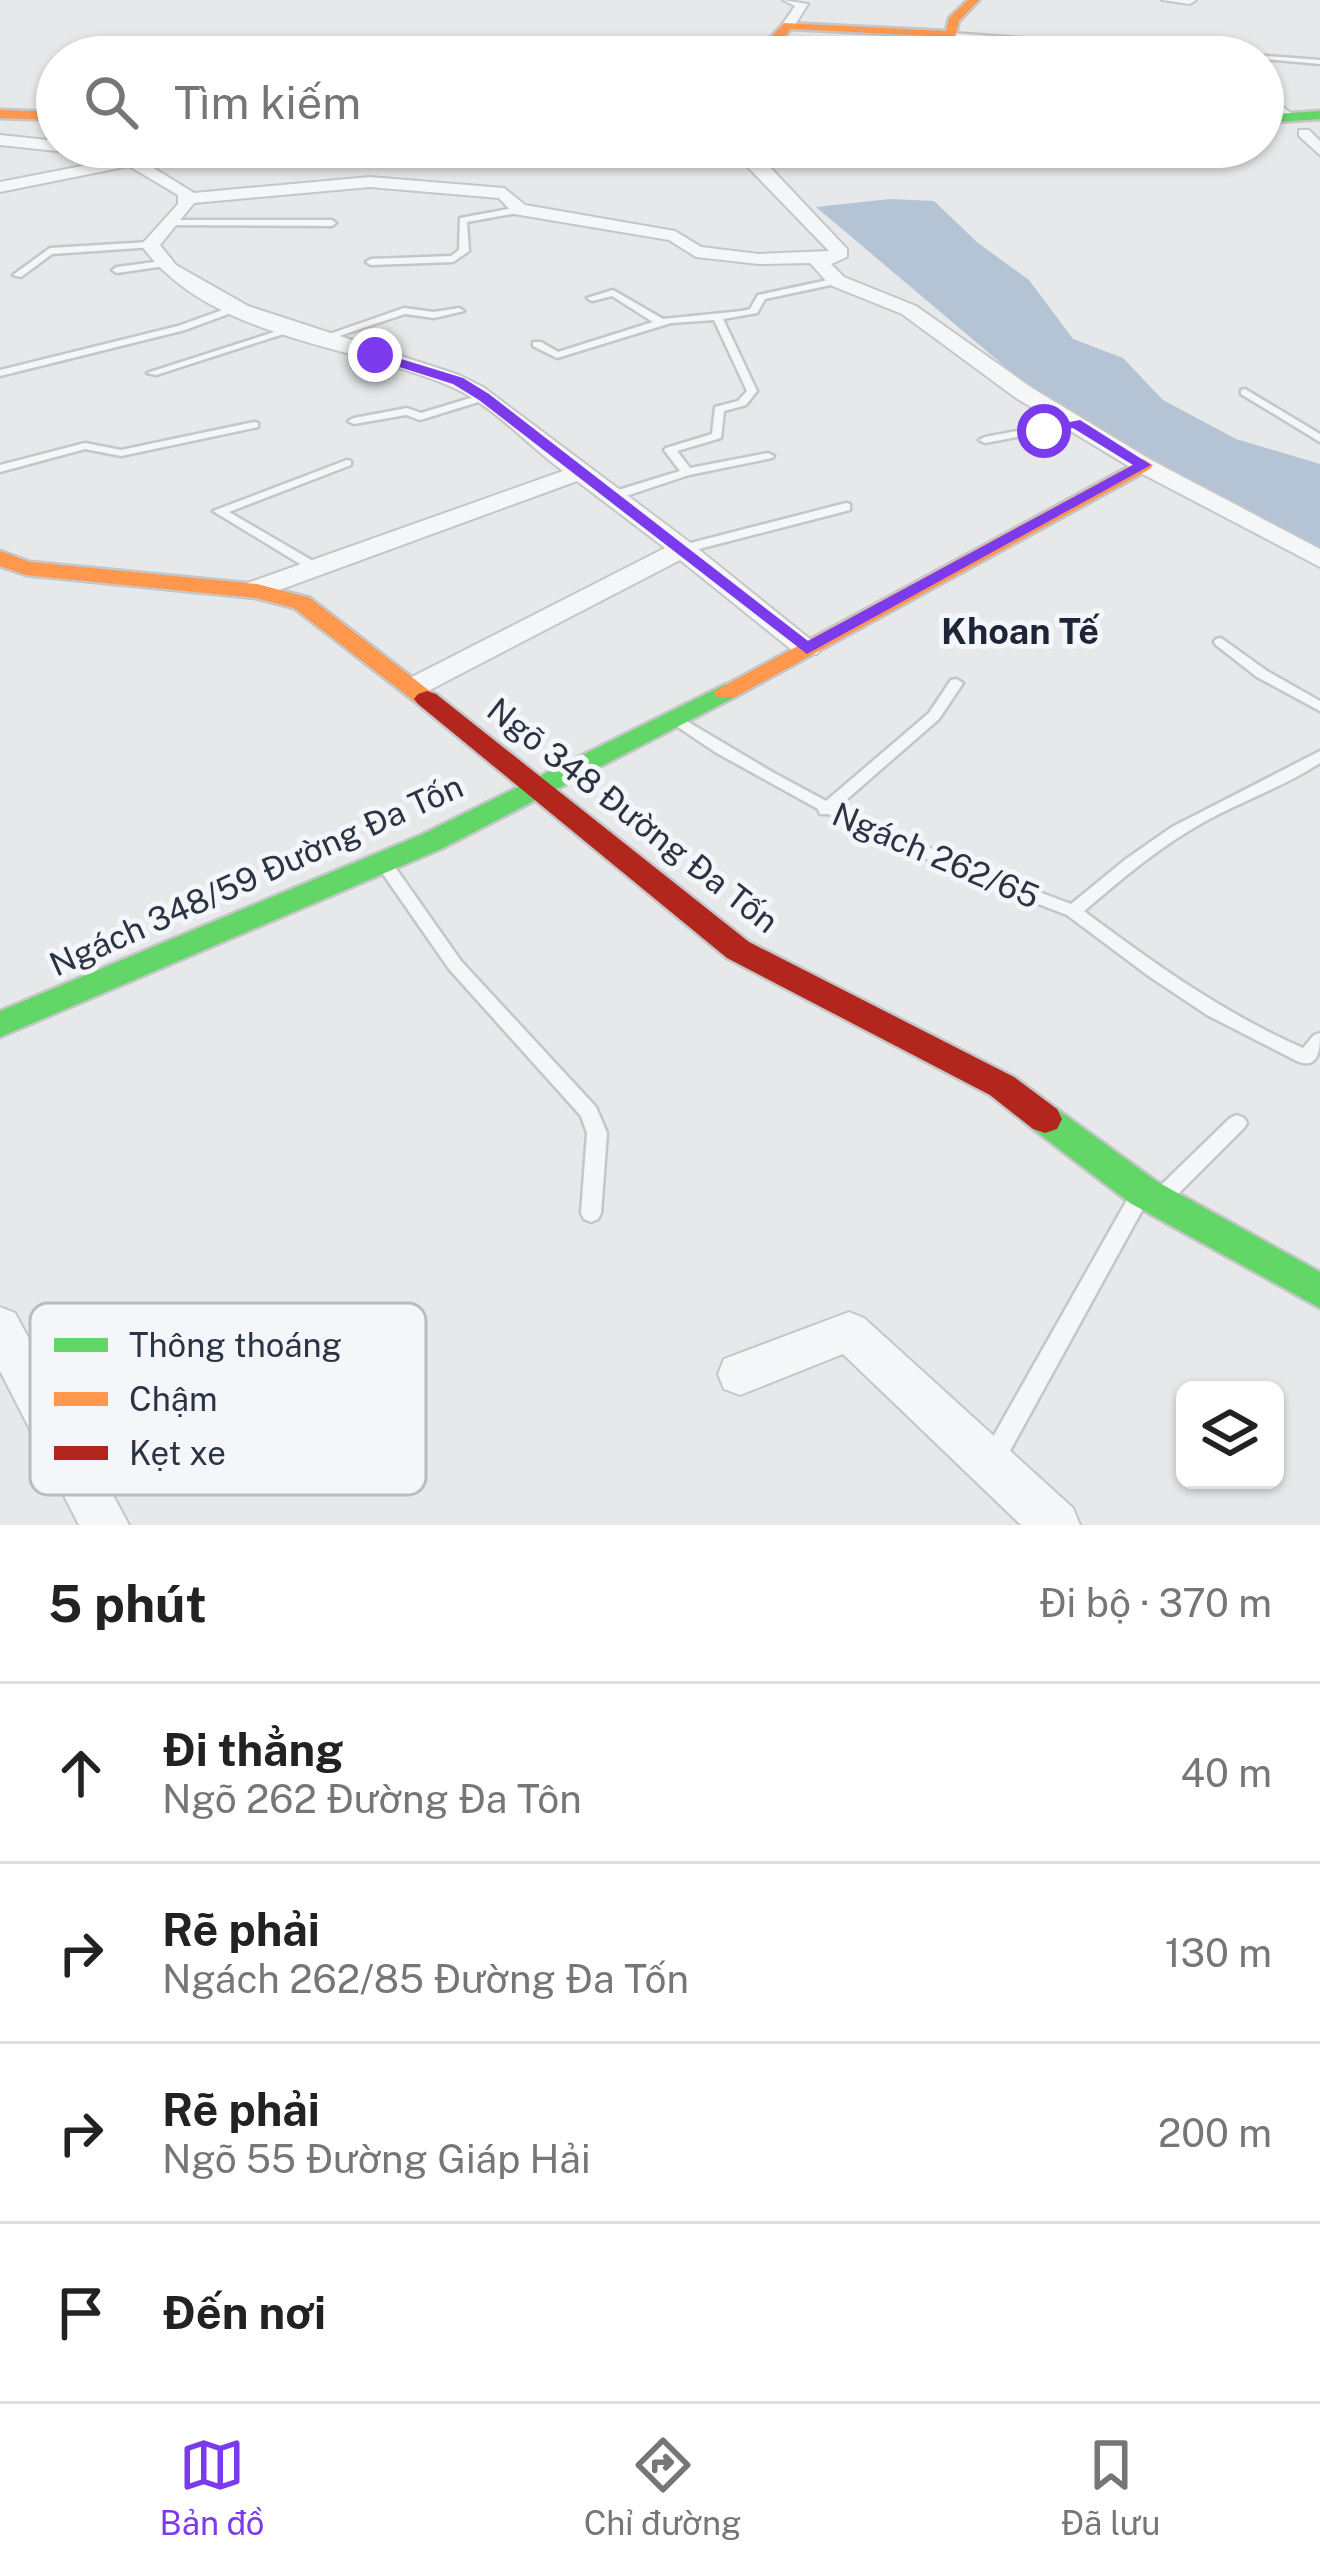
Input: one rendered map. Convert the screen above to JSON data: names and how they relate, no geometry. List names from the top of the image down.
{
  "streets": {
    "main road": ["Ngõ 348 Đường Đa Tốn", "Ngách 348/59 Đường Đa Tốn"],
    "lane": ["Ngách 262/65"]
  },
  "crossings": [
    ["Ngõ 348 Đường Đa Tốn", "Ngách 348/59 Đường Đa Tốn"],
    ["Ngách 262/65", "Ngách 348/59 Đường Đa Tốn"]
  ],
  "districts": ["Khoan Tế"],
  "legend": ["Thông thoáng", "Chậm", "Kẹt xe"],
  "page": {
    "search": "Tìm kiếm",
    "heading": ["5 phút", "Đi bộ · 370 m"],
    "list": [
      ["Đi thẳng", "Ngõ 262 Đường Đa Tôn", "40 m"],
      ["Rẽ phải", "Ngách 262/85 Đường Đa Tốn", "130 m"],
      ["Rẽ phải", "Ngõ 55 Đường Giáp Hải", "200 m"],
      "Đến nơi"
    ],
    "nav": ["Bản đồ", "Chỉ đường", "Đã lưu"]
  }
}
